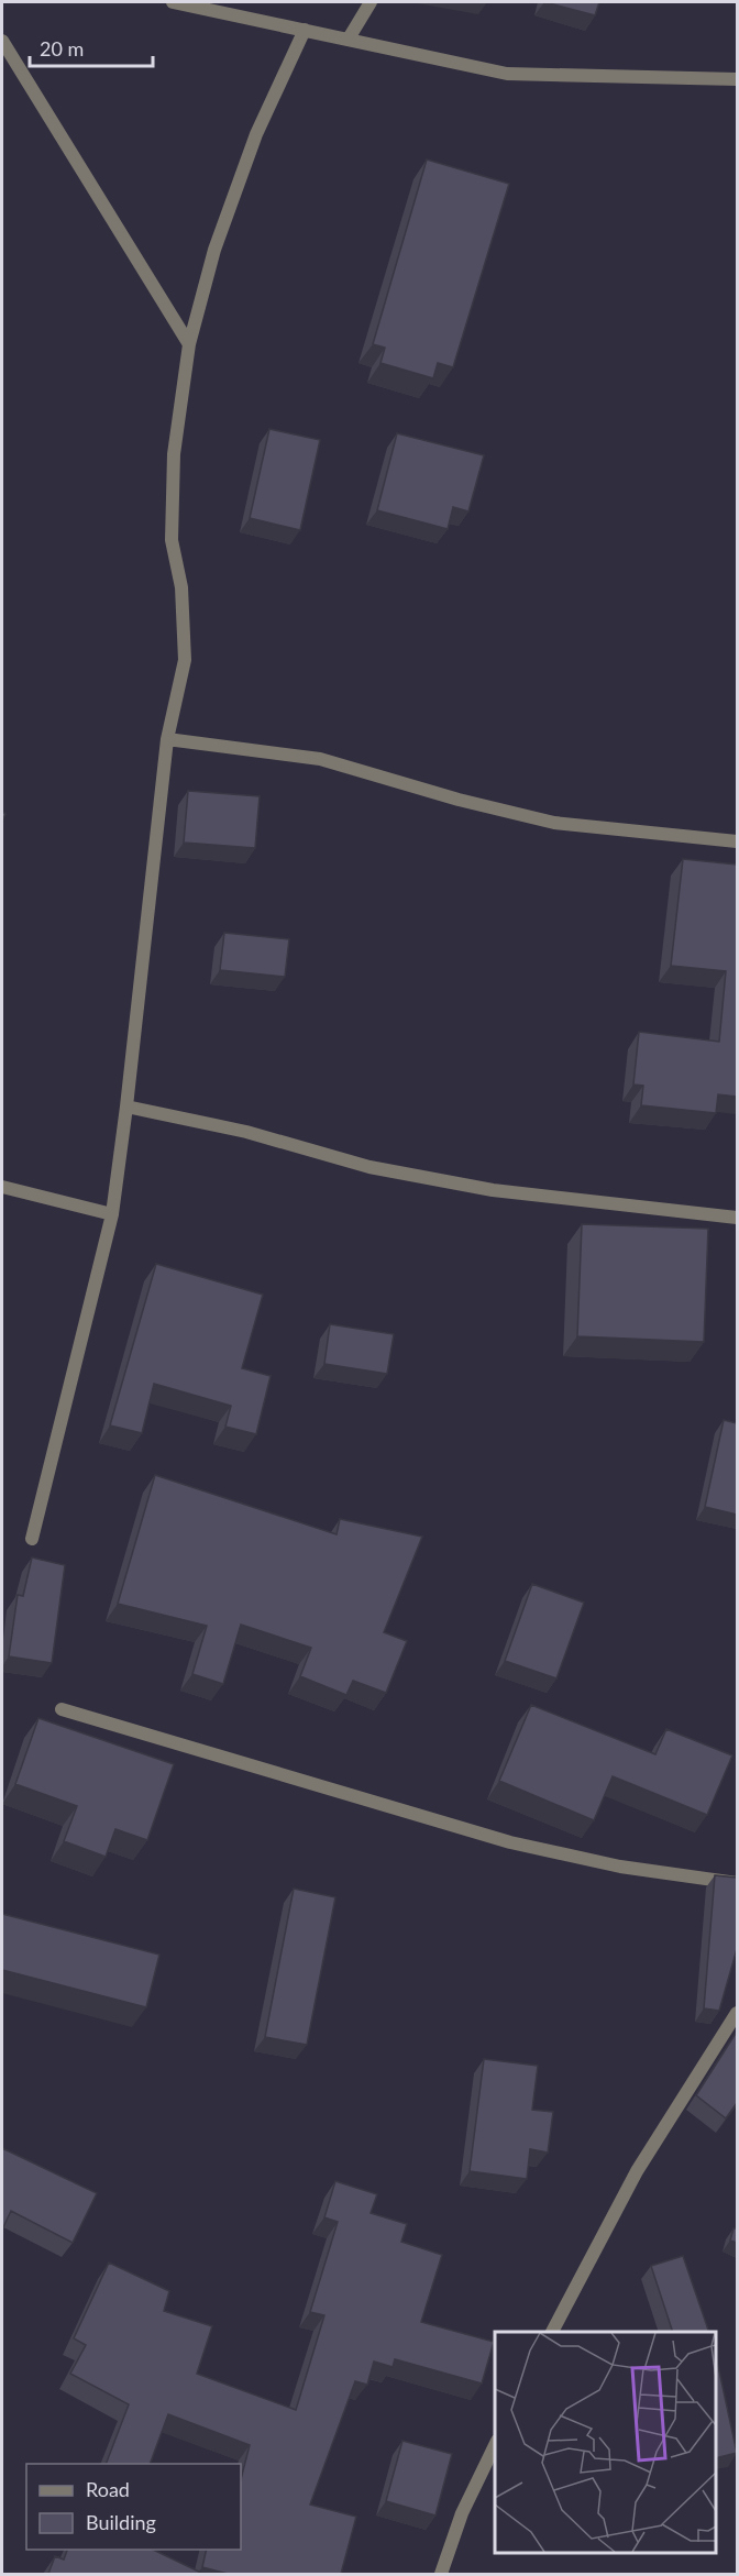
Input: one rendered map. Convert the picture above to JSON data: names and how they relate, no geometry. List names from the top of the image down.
{
  "legend": ["Road", "Building"],
  "scale_bar": "20 m"
}
